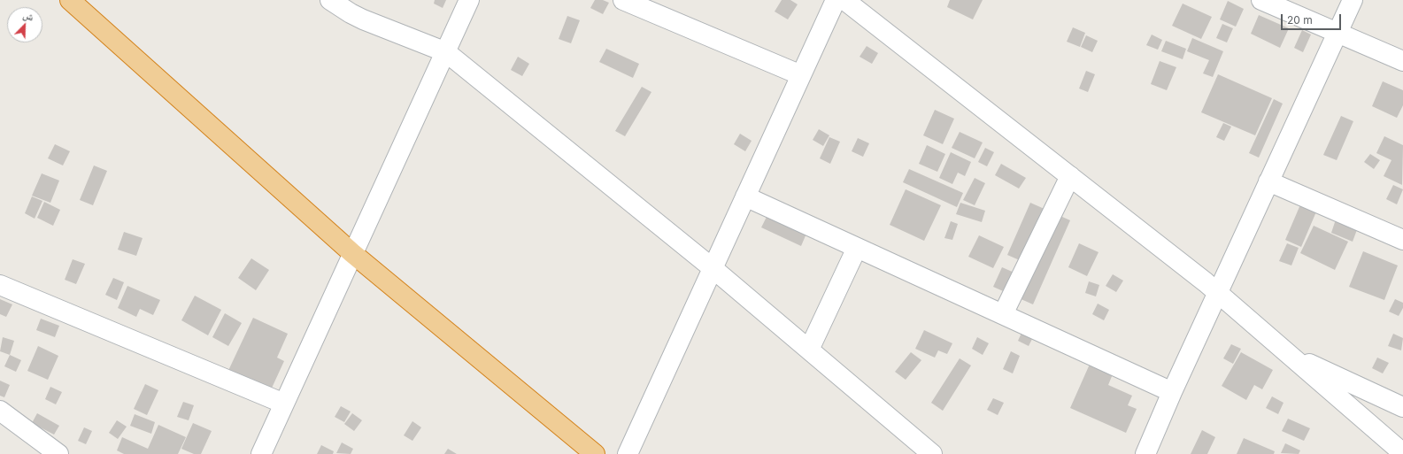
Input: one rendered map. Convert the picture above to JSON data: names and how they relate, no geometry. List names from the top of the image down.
{
  "scale_bar": "20 m",
  "north": "top right"
}
